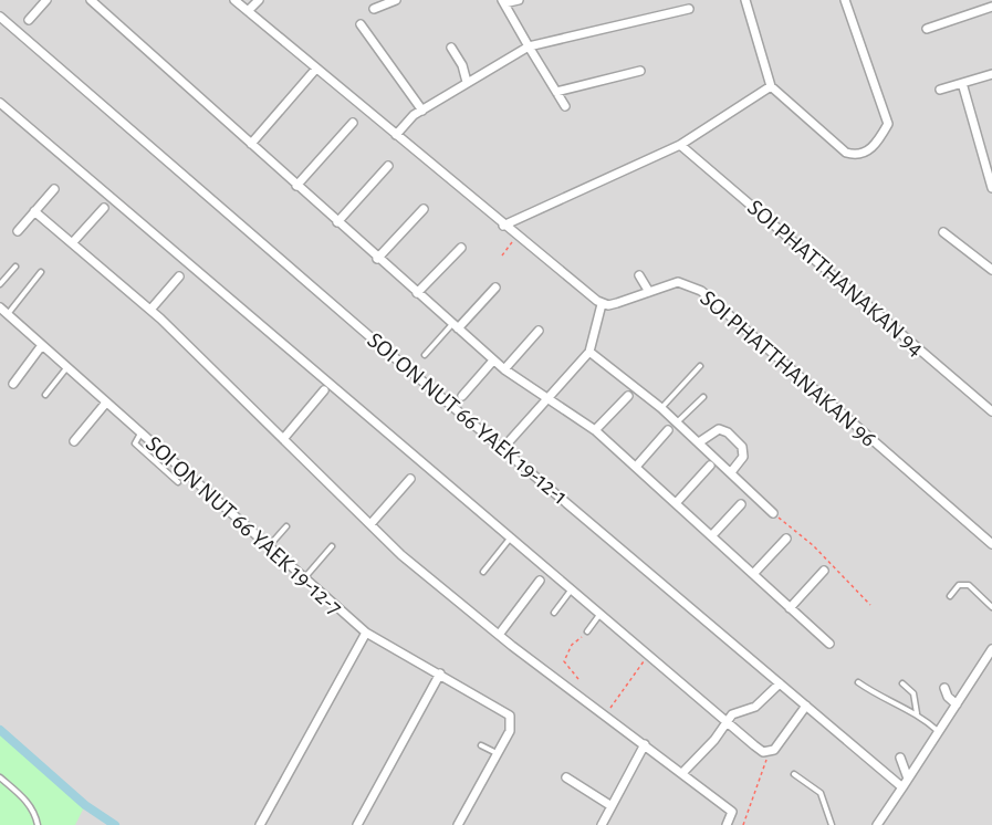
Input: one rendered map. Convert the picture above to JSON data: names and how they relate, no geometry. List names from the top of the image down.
{
  "streets": {
    "street": [
      "SOI PHATTHANAKAN 94",
      "SOI PHATTHANAKAN 96",
      "SOI ON NUT 66 YAEK 19-12-1",
      "SOI ON NUT 66 YAEK 19-12-7"
    ]
  }
}
